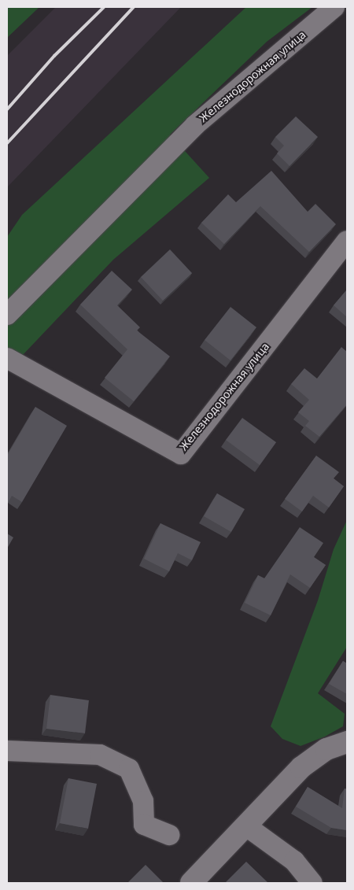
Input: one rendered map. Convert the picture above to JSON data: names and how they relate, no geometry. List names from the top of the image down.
{
  "streets": {
    "street": ["Железнодорожная улица"]
  }
}
